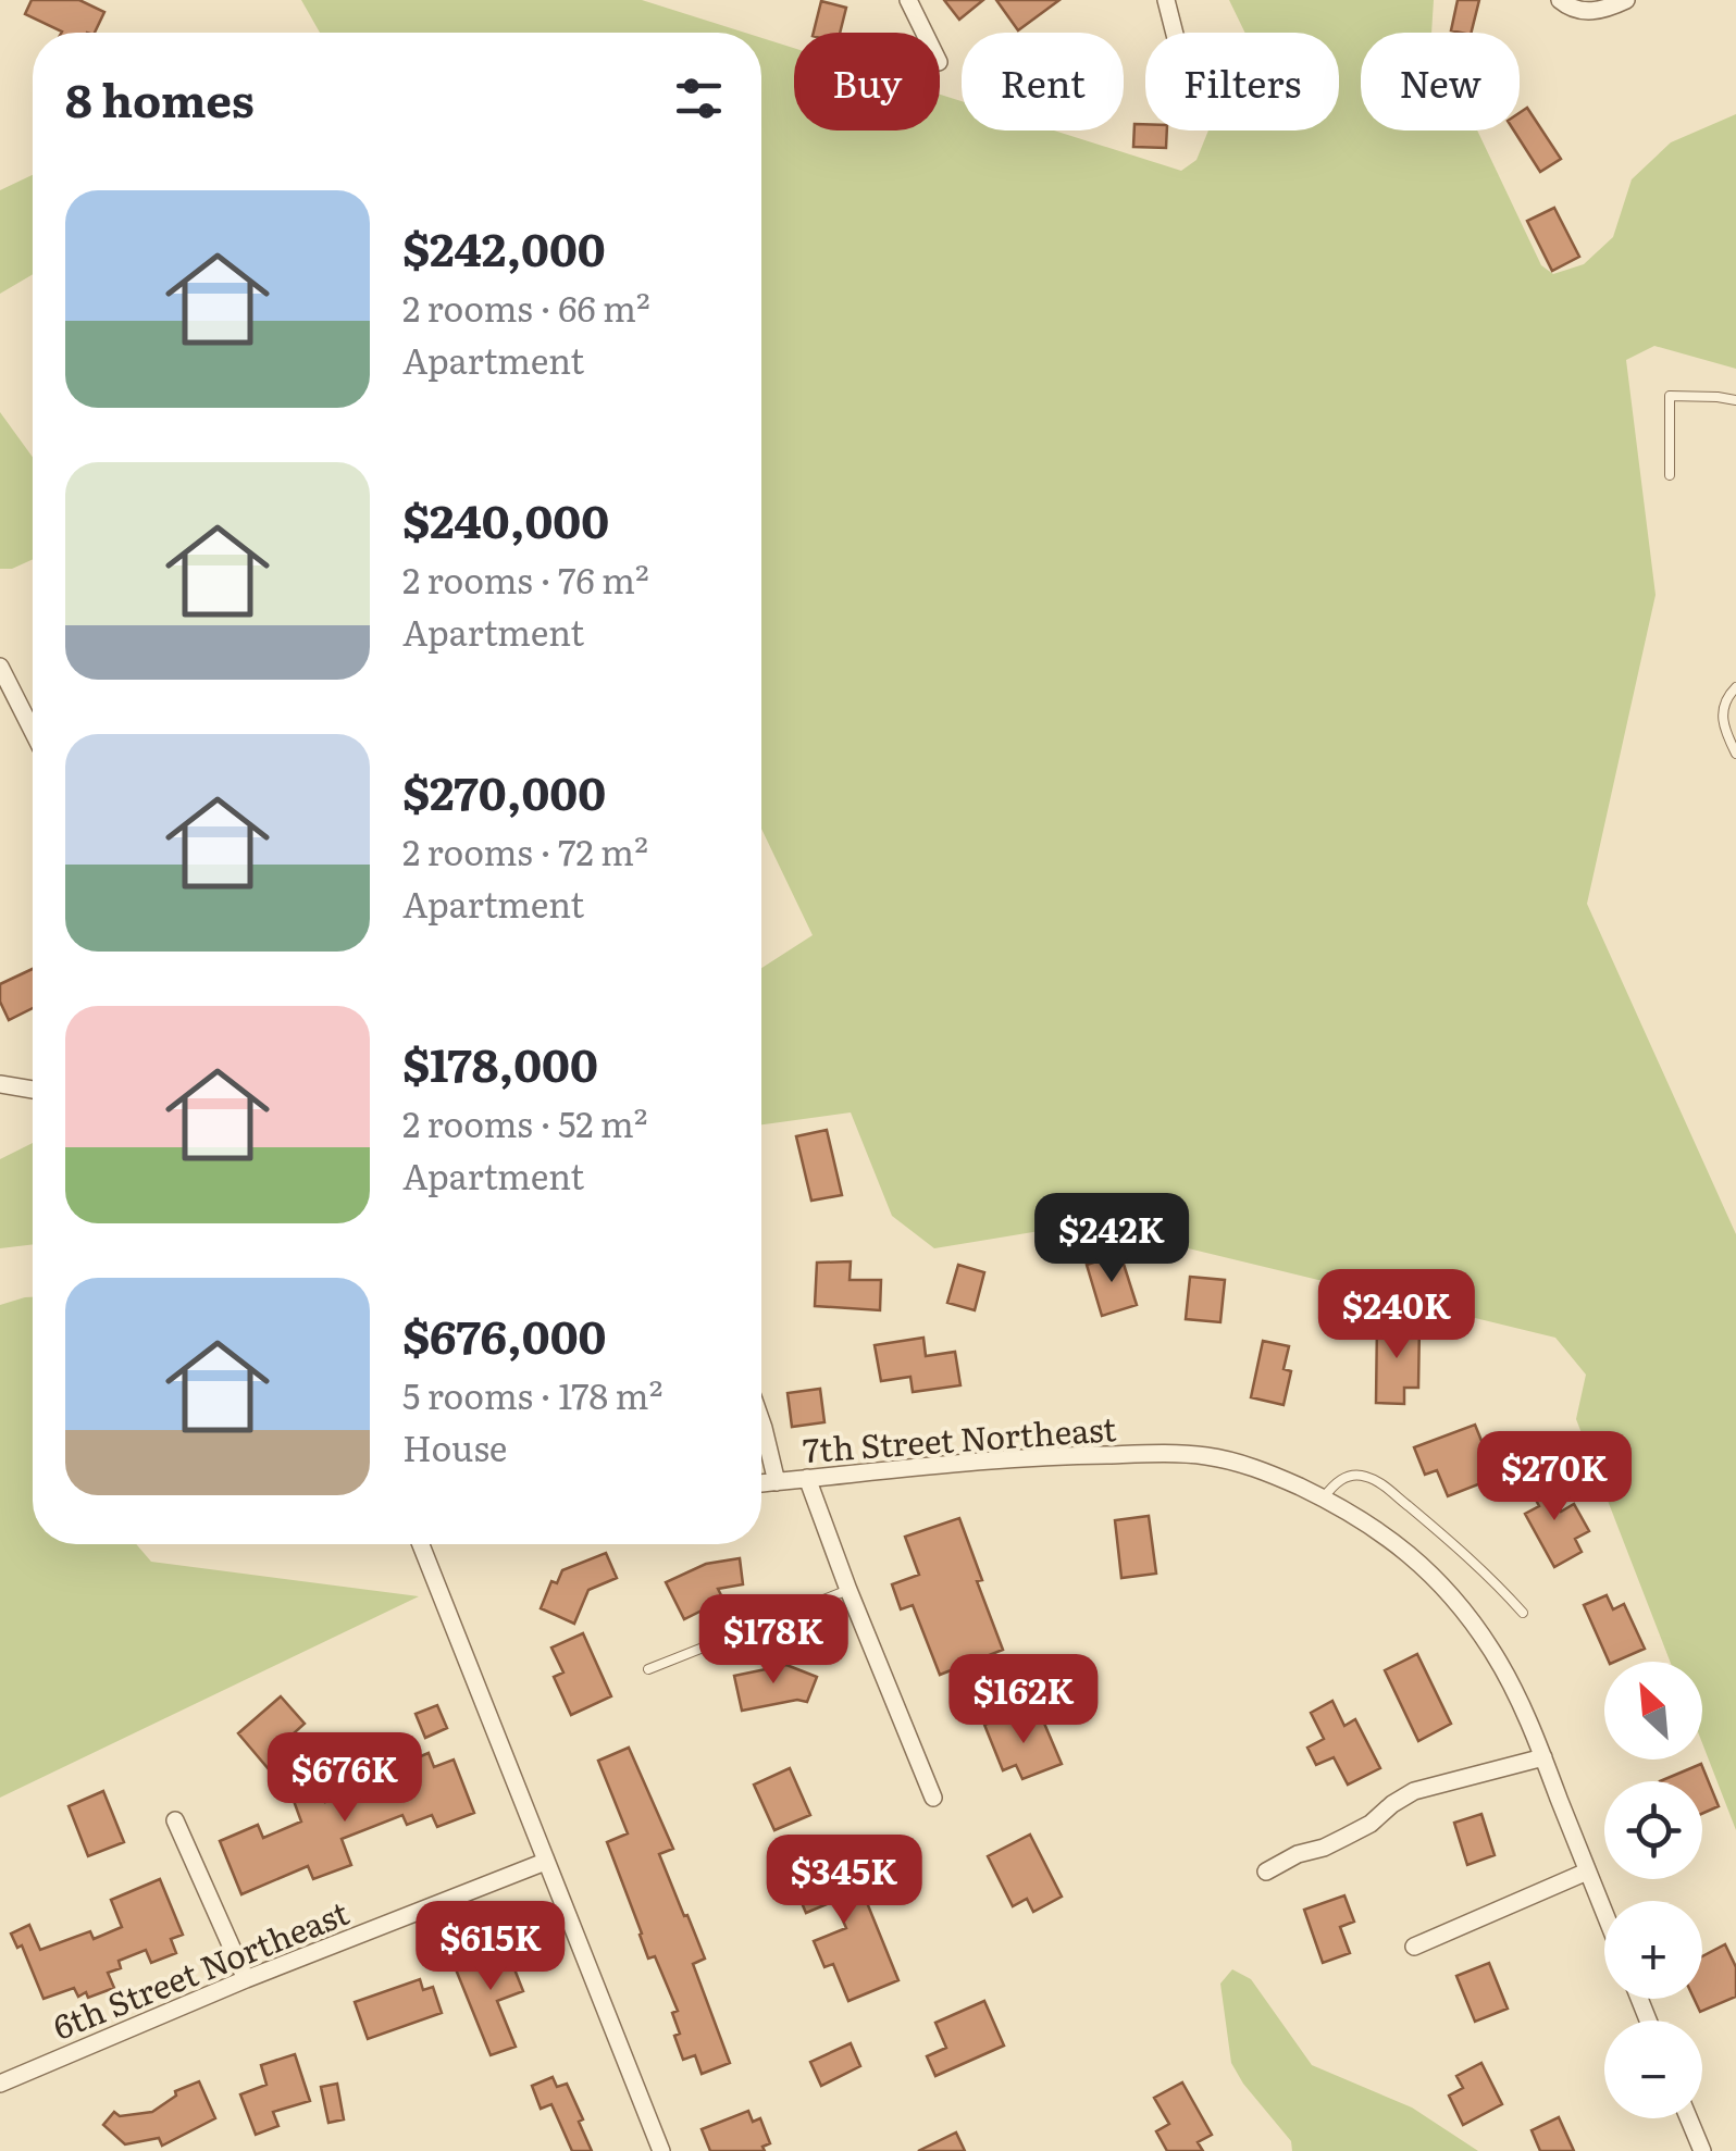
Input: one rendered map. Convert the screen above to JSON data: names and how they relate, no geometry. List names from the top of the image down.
{
  "streets": {
    "street": ["7th Street Northeast", "6th Street Northeast"]
  },
  "north": "top left",
  "page": {
    "chip": [
      "Buy",
      "Rent",
      "Filters",
      "New"
    ],
    "heading": "8 homes",
    "list": [
      {
        "name": "$242,000",
        "note": "2 rooms · 66 m² · Apartment"
      },
      {
        "name": "$240,000",
        "note": "2 rooms · 76 m² · Apartment"
      },
      {
        "name": "$270,000",
        "note": "2 rooms · 72 m² · Apartment"
      },
      {
        "name": "$178,000",
        "note": "2 rooms · 52 m² · Apartment"
      },
      {
        "name": "$676,000",
        "note": "5 rooms · 178 m² · House"
      }
    ],
    "price": [
      "$242K",
      "$240K",
      "$270K",
      "$178K",
      "$162K",
      "$676K",
      "$345K",
      "$615K"
    ],
    "map_buttons": ["+", "−"]
  }
}
